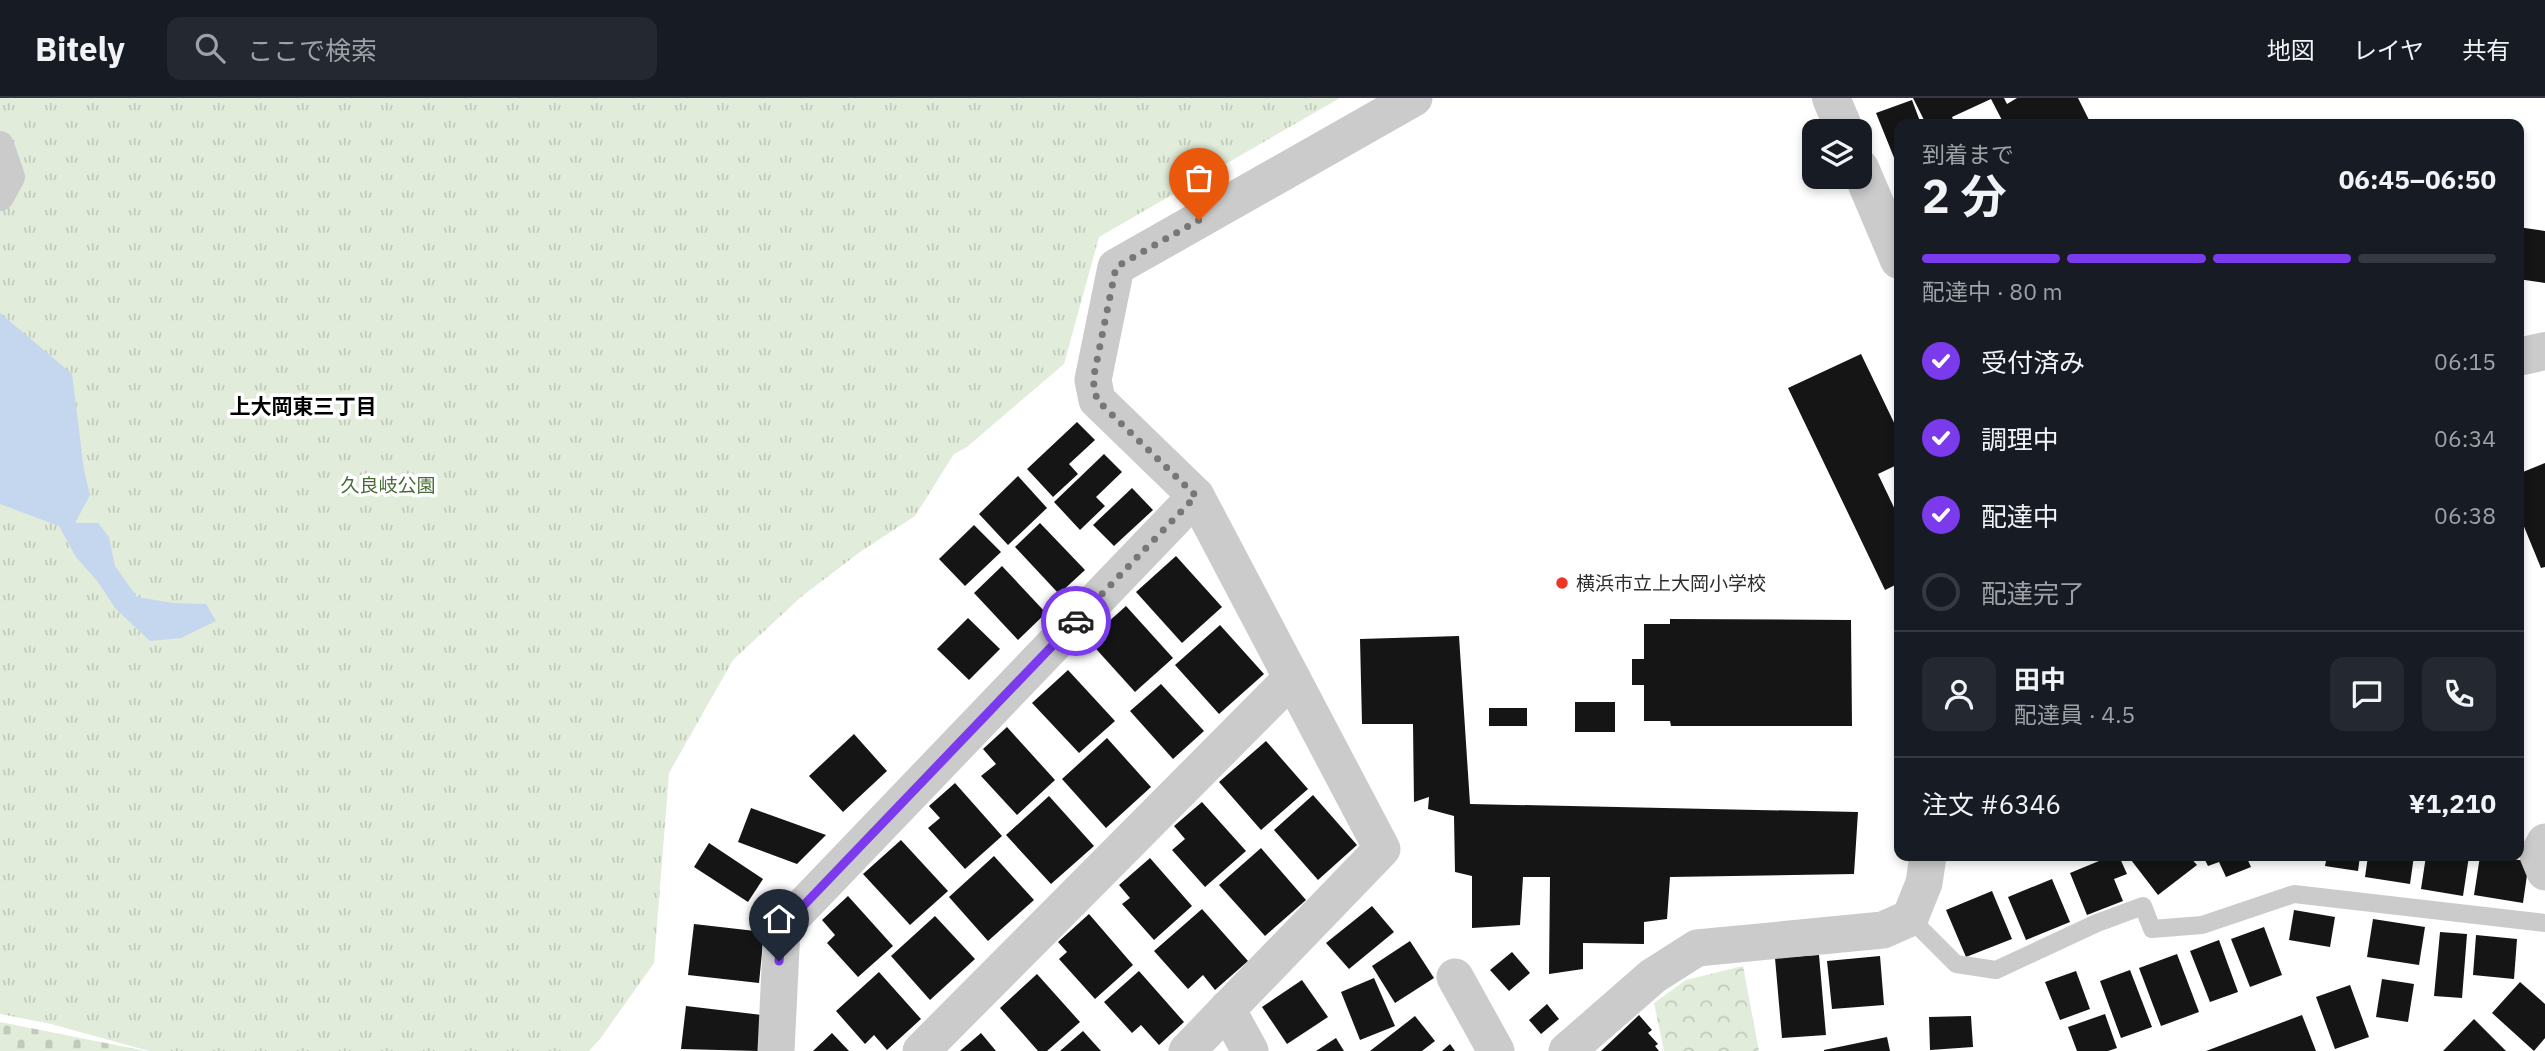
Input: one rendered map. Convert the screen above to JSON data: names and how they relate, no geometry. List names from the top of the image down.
{
  "districts": ["上大岡東三丁目"],
  "parks": ["久良岐公園"],
  "places": ["横浜市立上大岡小学校"],
  "page": {
    "header": "Bitely",
    "search": "ここで検索",
    "nav": ["地図", "レイヤ", "共有"],
    "heading": ["2 分", "到着まで", "06:45–06:50"],
    "panel": [
      "田中",
      "配達員 · 4.5",
      "注文 #6346",
      "¥1,210"
    ],
    "bar": "配達中 · 80 m",
    "list": [
      ["受付済み", "06:15"],
      ["調理中", "06:34"],
      ["配達中", "06:38"],
      "配達完了"
    ]
  }
}
